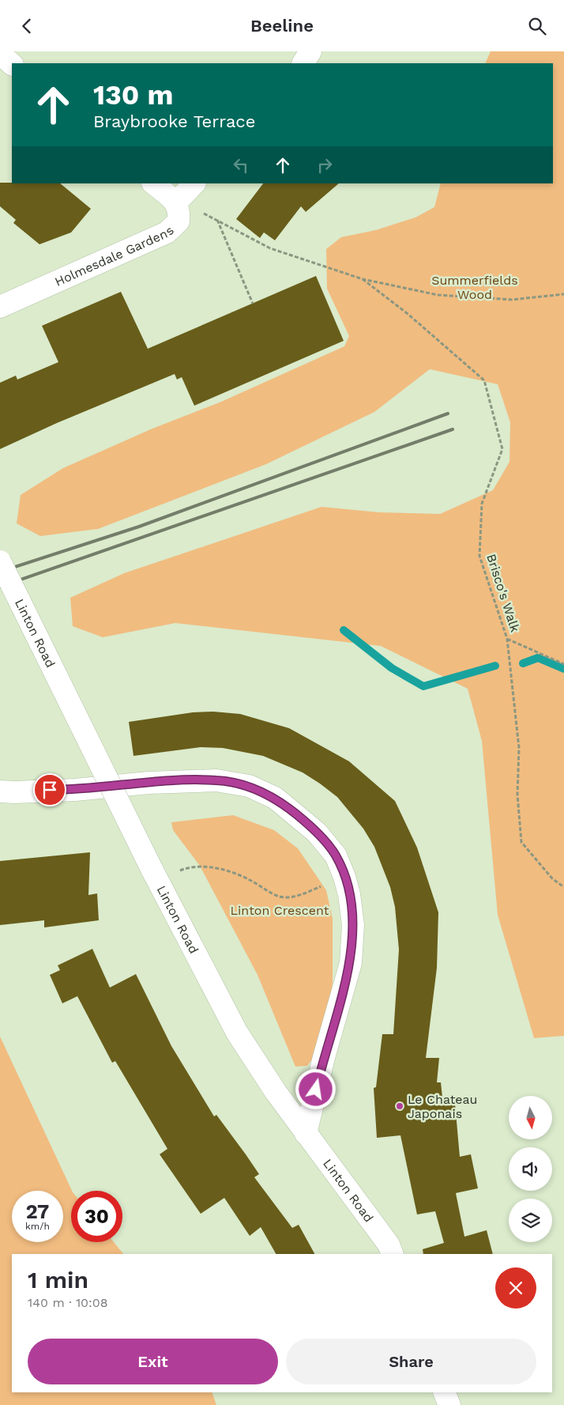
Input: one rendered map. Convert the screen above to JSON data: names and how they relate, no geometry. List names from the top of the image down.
{
  "streets": {
    "street": ["Holmesdale Gardens", "Linton Road"],
    "path": ["Brisco's Walk"]
  },
  "parks": ["Summerfields Wood", "Linton Crescent"],
  "places": ["Le Chateau Japonais"],
  "north": "bottom",
  "page": {
    "header": "Beeline",
    "turn": ["130 m", "Braybrooke Terrace"],
    "speed": "27 km/h",
    "limit": "30",
    "heading": ["1 min", "140 m · 10:08"],
    "buttons": ["Exit", "Share"]
  }
}
